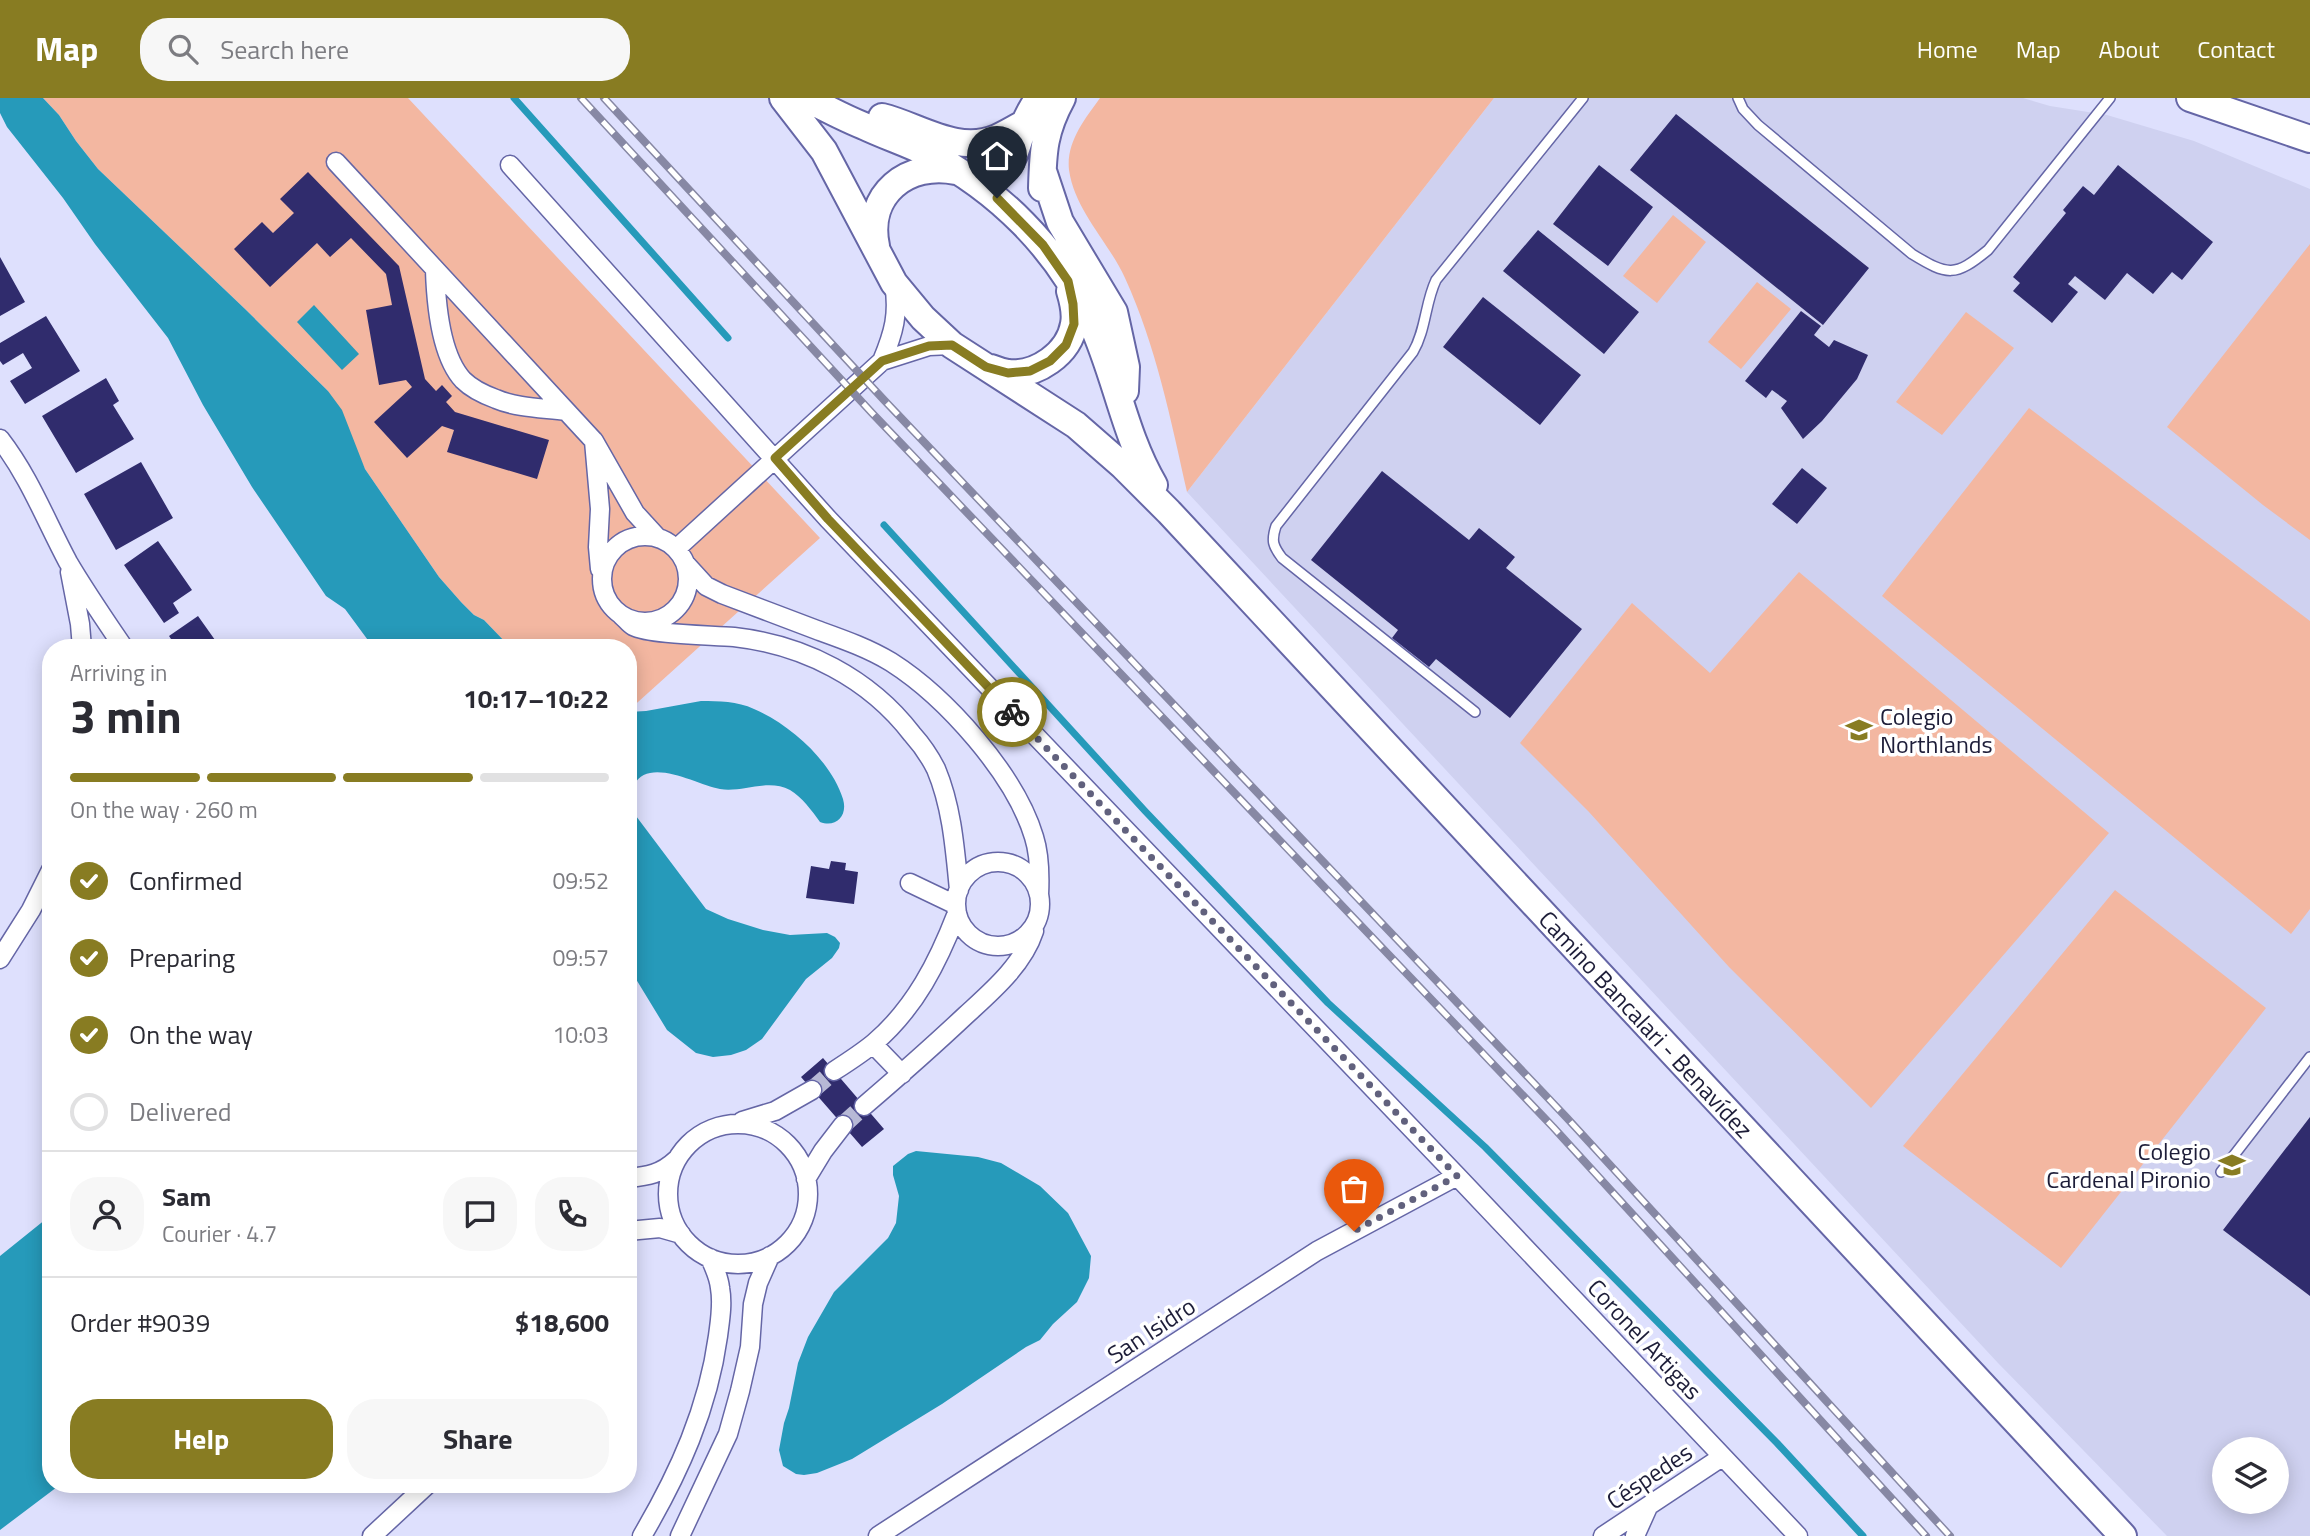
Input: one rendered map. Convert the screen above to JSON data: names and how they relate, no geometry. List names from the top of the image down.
{
  "streets": {
    "main road": ["Camino Bancalari - Benavídez"],
    "street": ["San Isidro", "Coronel Artigas", "Céspedes"]
  },
  "crossings": [
    ["San Isidro", "Coronel Artigas"],
    ["Coronel Artigas", "Céspedes"]
  ],
  "places": {
    "school or university": ["Colegio Northlands", "Colegio Cardenal Pironio"]
  },
  "page": {
    "header": "Map",
    "search": "Search here",
    "nav": [
      "Home",
      "Map",
      "About",
      "Contact"
    ],
    "heading": ["3 min", "Arriving in", "10:17–10:22"],
    "panel": [
      "Sam",
      "Courier · 4.7",
      "Order #9039",
      "$18,600"
    ],
    "bar": "On the way · 260 m",
    "list": [
      ["Confirmed", "09:52"],
      ["Preparing", "09:57"],
      ["On the way", "10:03"],
      "Delivered"
    ],
    "buttons": ["Help", "Share"]
  }
}
